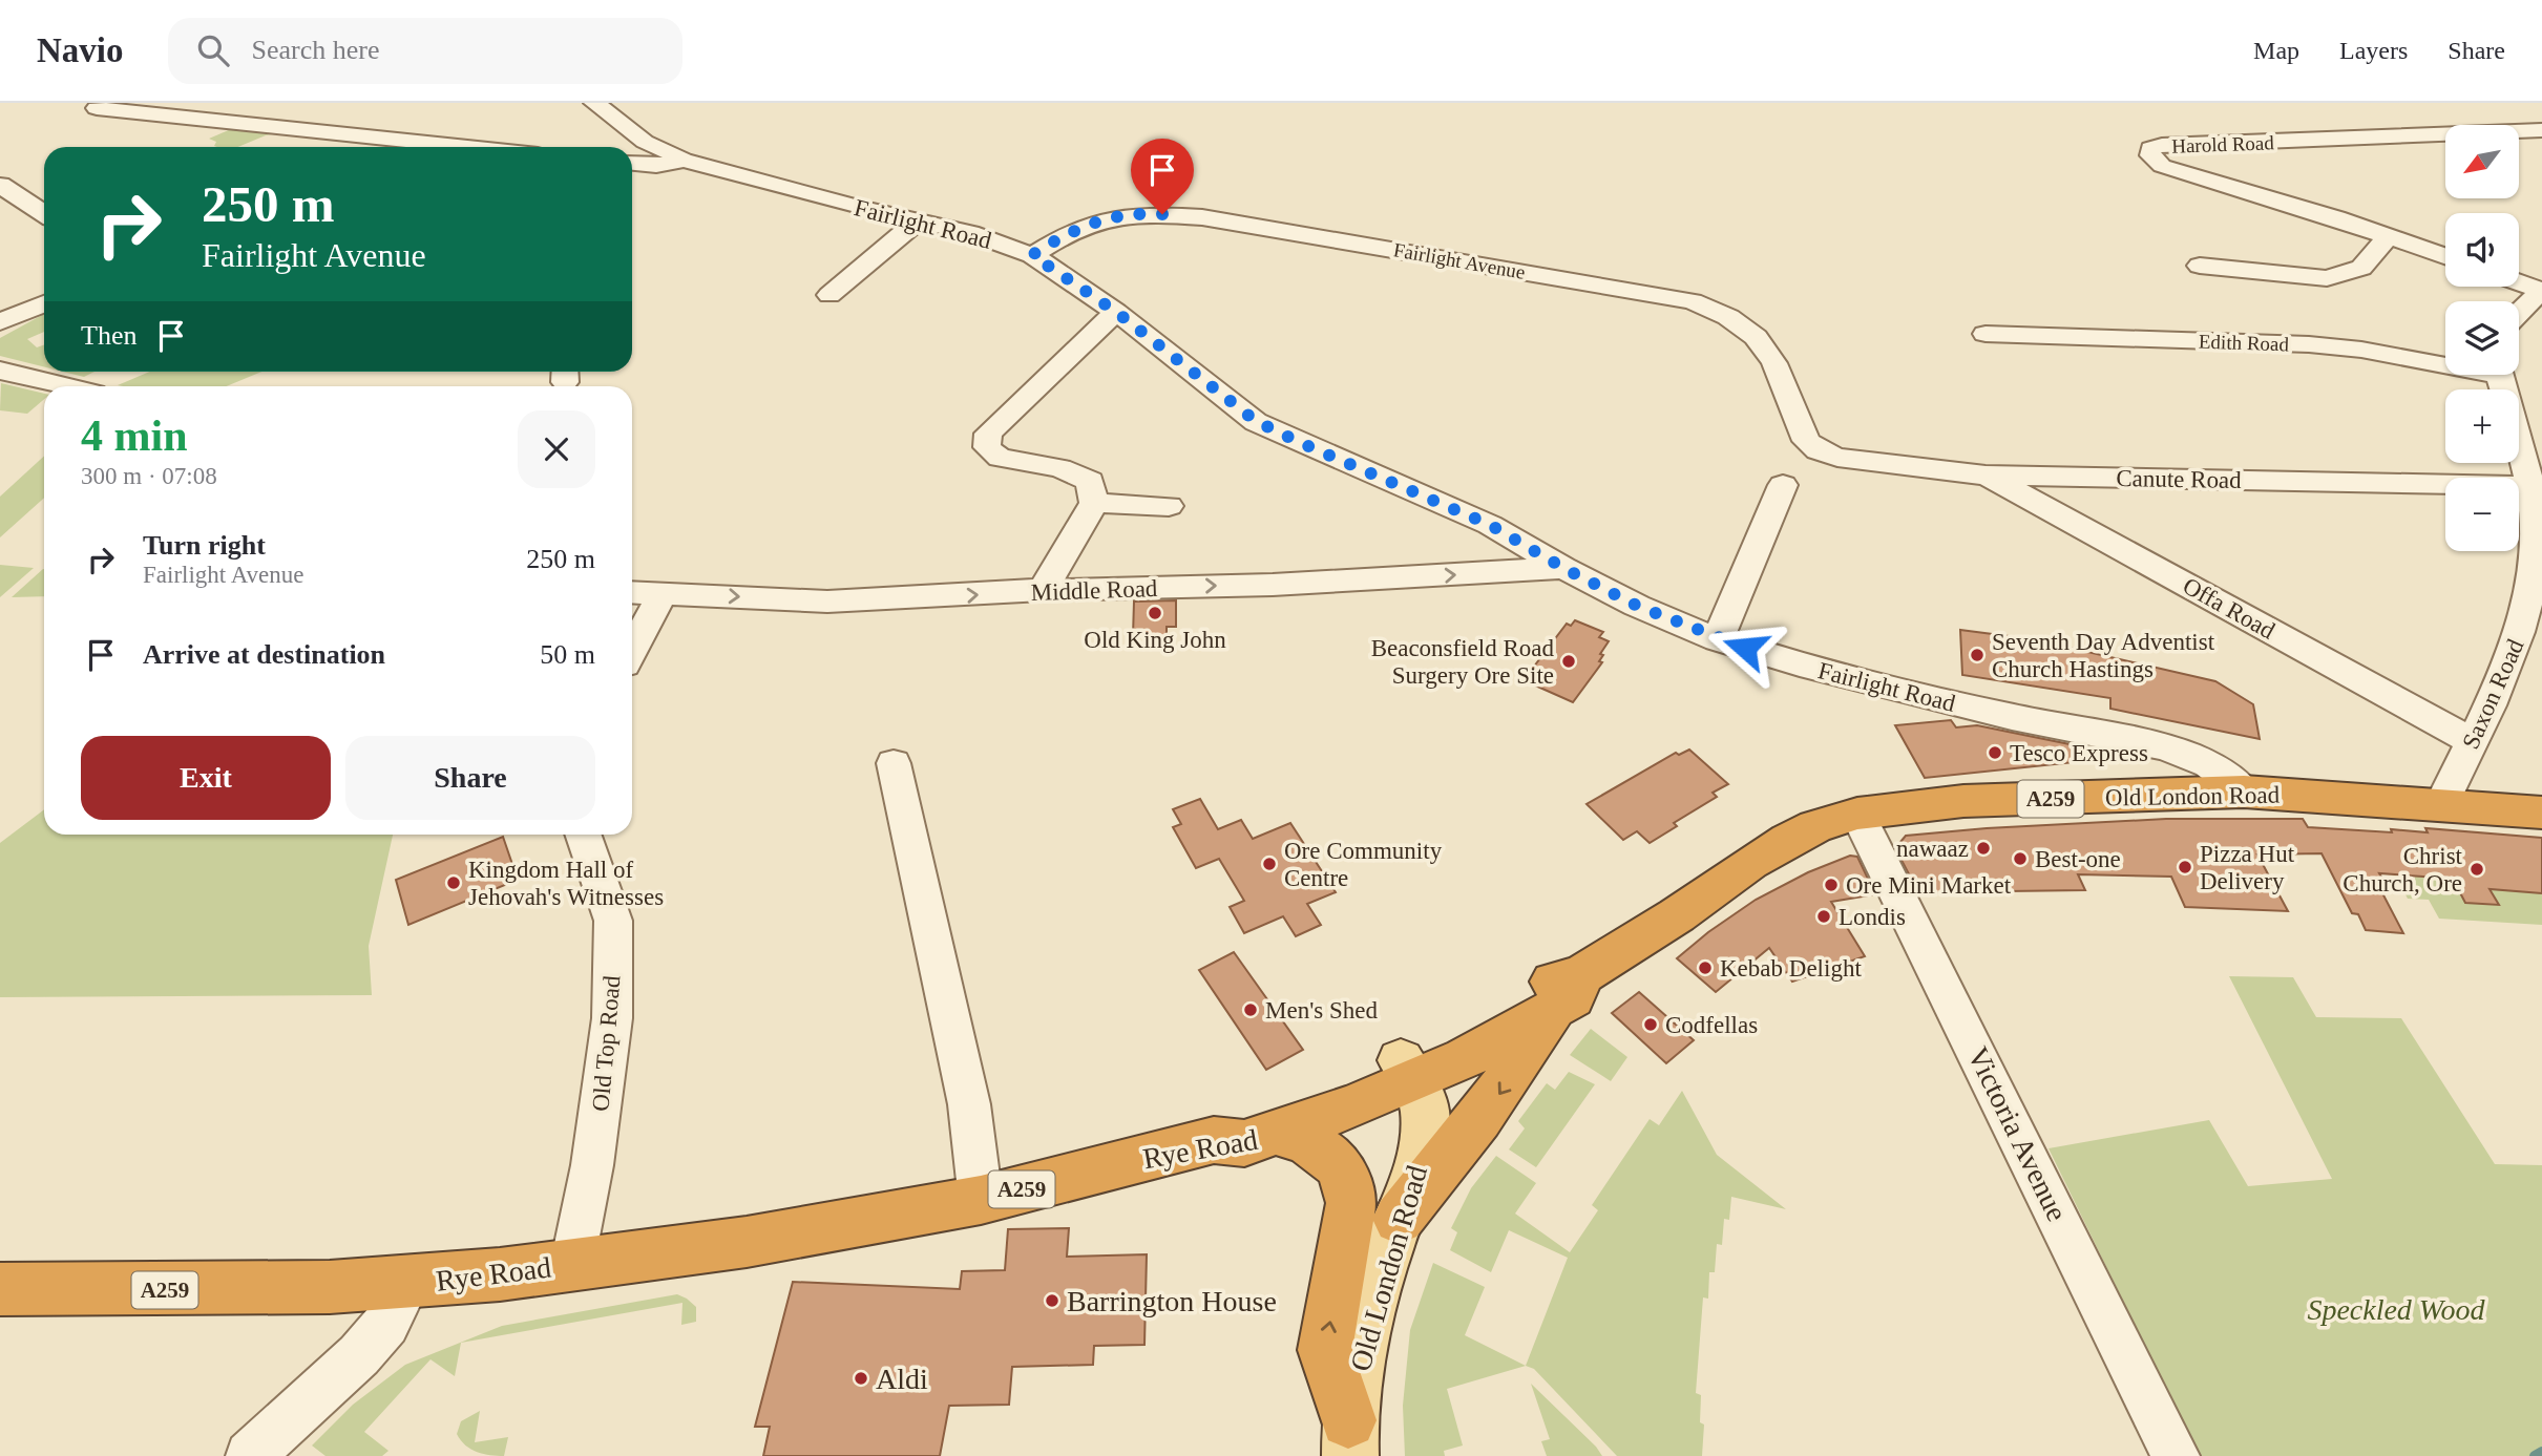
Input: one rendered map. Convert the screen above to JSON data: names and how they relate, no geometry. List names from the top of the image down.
{
  "streets": {
    "highway": ["Old London Road", "A259", "Rye Road"],
    "street": [
      "Harold Road",
      "Fairlight Road",
      "Fairlight Avenue",
      "Edith Road",
      "Canute Road",
      "Middle Road",
      "Offa Road",
      "Saxon Road",
      "Old Top Road",
      "Victoria Avenue"
    ]
  },
  "crossings": [
    ["Fairlight Road", "Fairlight Avenue"],
    ["Fairlight Road", "Middle Road"],
    ["Fairlight Road", "Old London Road"],
    ["Fairlight Avenue", "Canute Road"],
    ["Canute Road", "Offa Road"],
    ["Canute Road", "Saxon Road"],
    ["Offa Road", "Saxon Road"],
    ["Saxon Road", "Old London Road"],
    ["Old London Road", "Victoria Avenue"],
    ["Old London Road", "Rye Road"],
    ["Old Top Road", "Rye Road"]
  ],
  "one_way": ["Middle Road"],
  "parks": ["Speckled Wood"],
  "places": [
    "Old King John",
    "Seventh Day Adventist Church Hastings",
    "Beaconsfield Road Surgery Ore Site",
    "Tesco Express",
    "nawaaz",
    "Best-one",
    "Ore Community Centre",
    "Pizza Hut Delivery",
    "Christ Church, Ore",
    "Kingdom Hall of Jehovah's Witnesses",
    "Ore Mini Market",
    "Londis",
    "Kebab Delight",
    "Men's Shed",
    "Codfellas",
    "Barrington House",
    "Aldi"
  ],
  "north": "bottom left",
  "page": {
    "header": "Navio",
    "search": "Search here",
    "nav": ["Map", "Layers", "Share"],
    "map_buttons": ["+", "−"],
    "turn": ["250 m", "Fairlight Avenue"],
    "then": "Then",
    "heading": ["4 min", "300 m · 07:08"],
    "list": [
      {
        "name": "Turn right",
        "note": "Fairlight Avenue",
        "value": "250 m"
      },
      {
        "name": "Arrive at destination",
        "value": "50 m"
      }
    ],
    "buttons": ["Exit", "Share"]
  }
}
